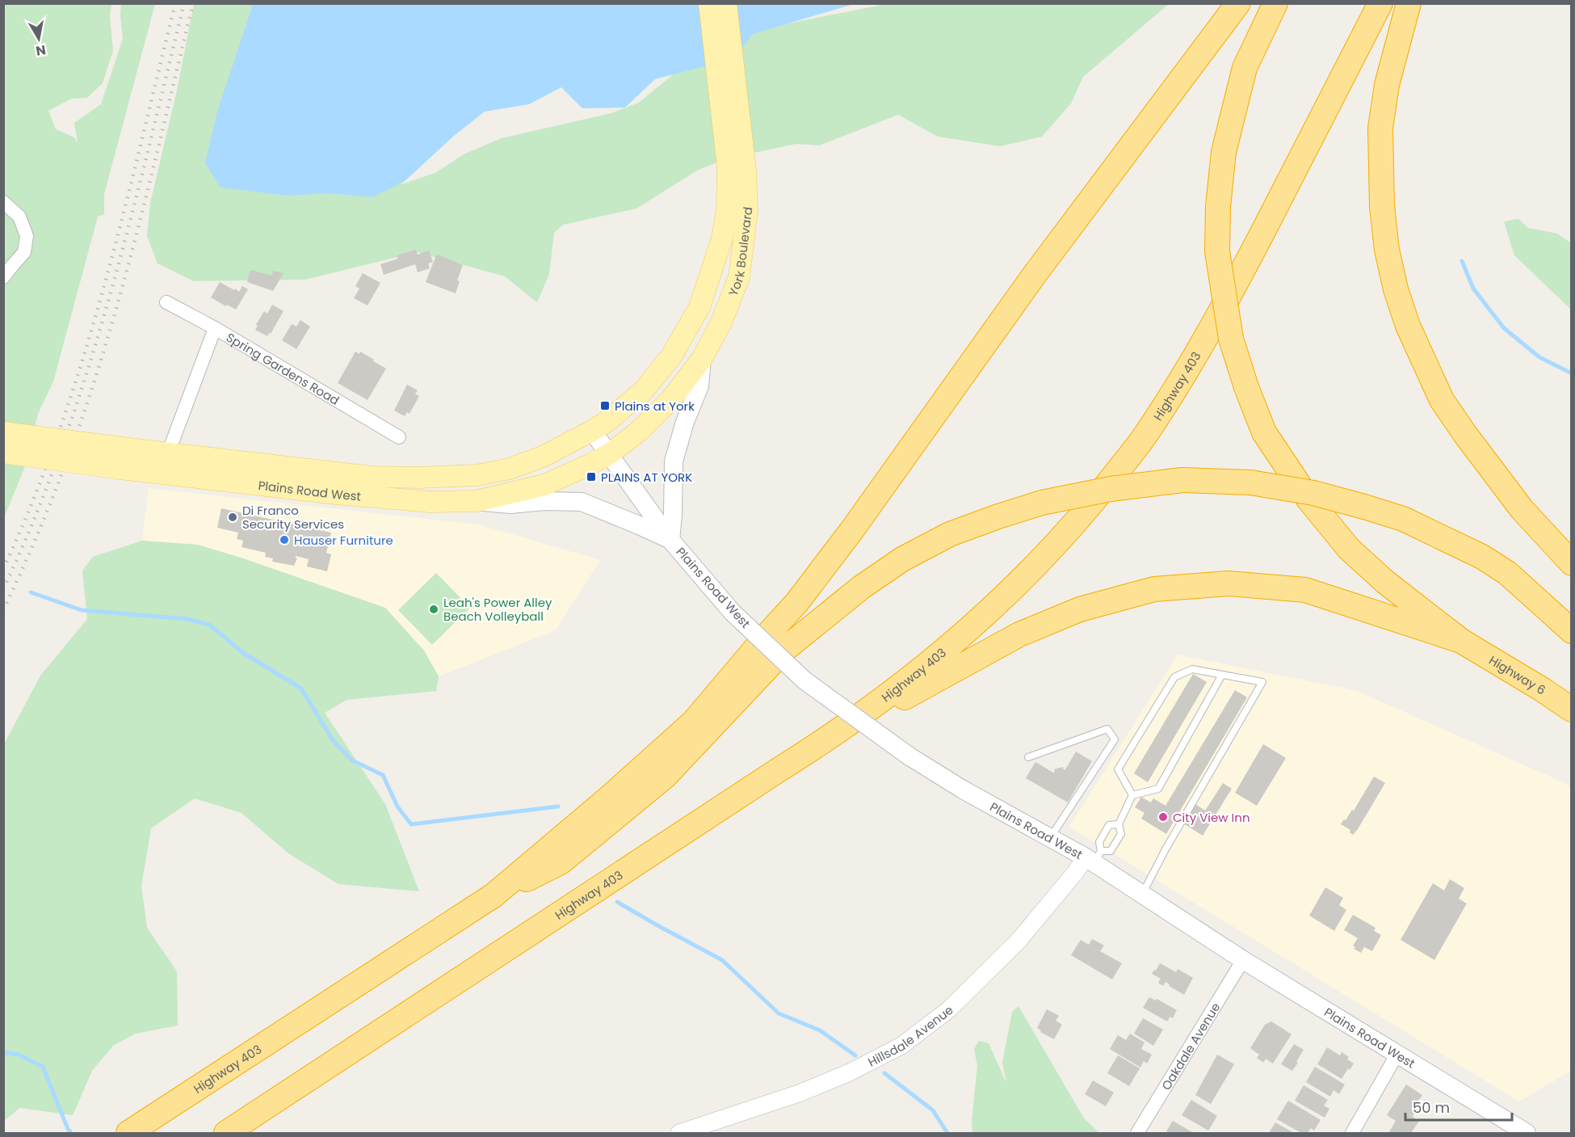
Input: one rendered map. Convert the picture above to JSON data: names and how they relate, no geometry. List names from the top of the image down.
{
  "streets": {
    "highway": ["Highway 403", "Highway 6"],
    "main road": ["York Boulevard", "Plains Road West"],
    "street": ["Spring Gardens Road", "Hillsdale Avenue", "Oakdale Avenue"]
  },
  "crossings": [
    ["York Boulevard", "Plains Road West"],
    ["Plains Road West", "Hillsdale Avenue"],
    ["Plains Road West", "Oakdale Avenue"]
  ],
  "places": {
    "transit": ["Plains at York", "PLAINS AT YORK"],
    "other": [
      "Di Franco Security Services",
      "Hauser Furniture",
      "Leah's Power Alley Beach Volleyball",
      "City View Inn"
    ]
  },
  "scale_bar": "50 m",
  "north": "bottom"
}
